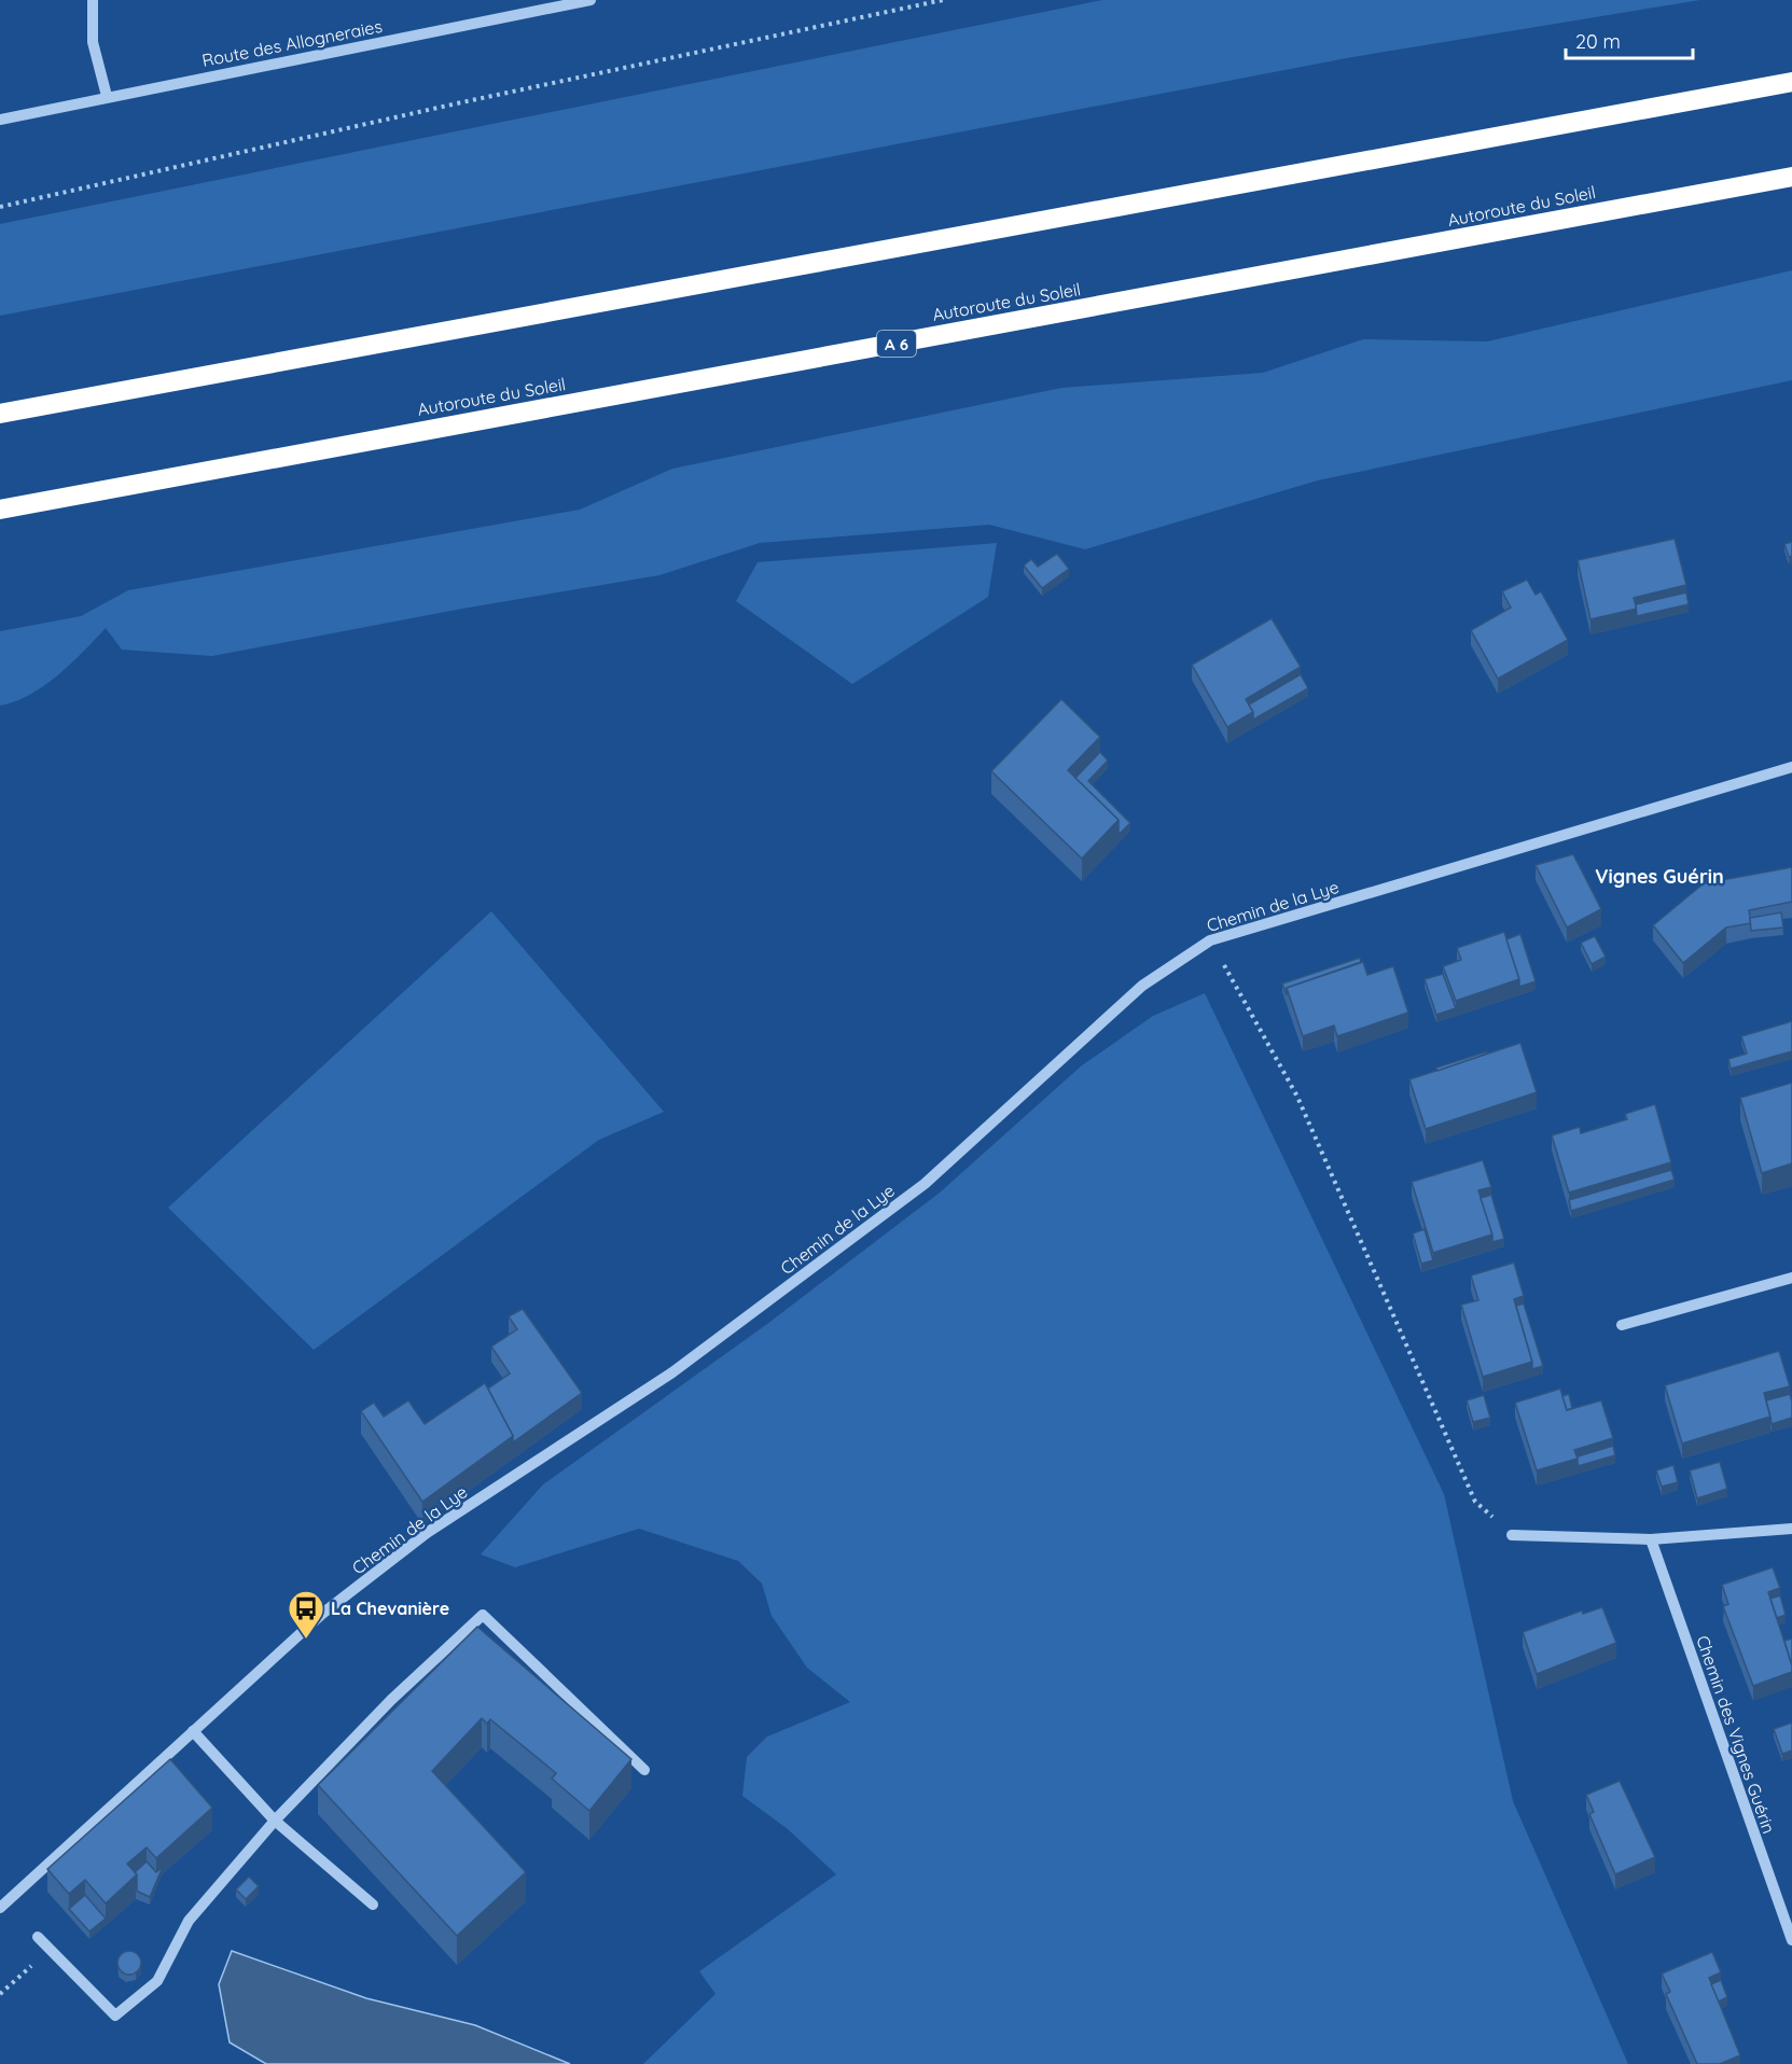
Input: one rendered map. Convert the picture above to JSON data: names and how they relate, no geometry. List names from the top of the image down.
{
  "streets": {
    "highway": ["Autoroute du Soleil", "A 6"],
    "street": ["Route des Allogneraies", "Chemin de la Lye", "Chemin des Vignes Guérin"]
  },
  "districts": ["Vignes Guérin"],
  "places": {
    "bus stop": ["La Chevanière"]
  },
  "scale_bar": "20 m"
}
